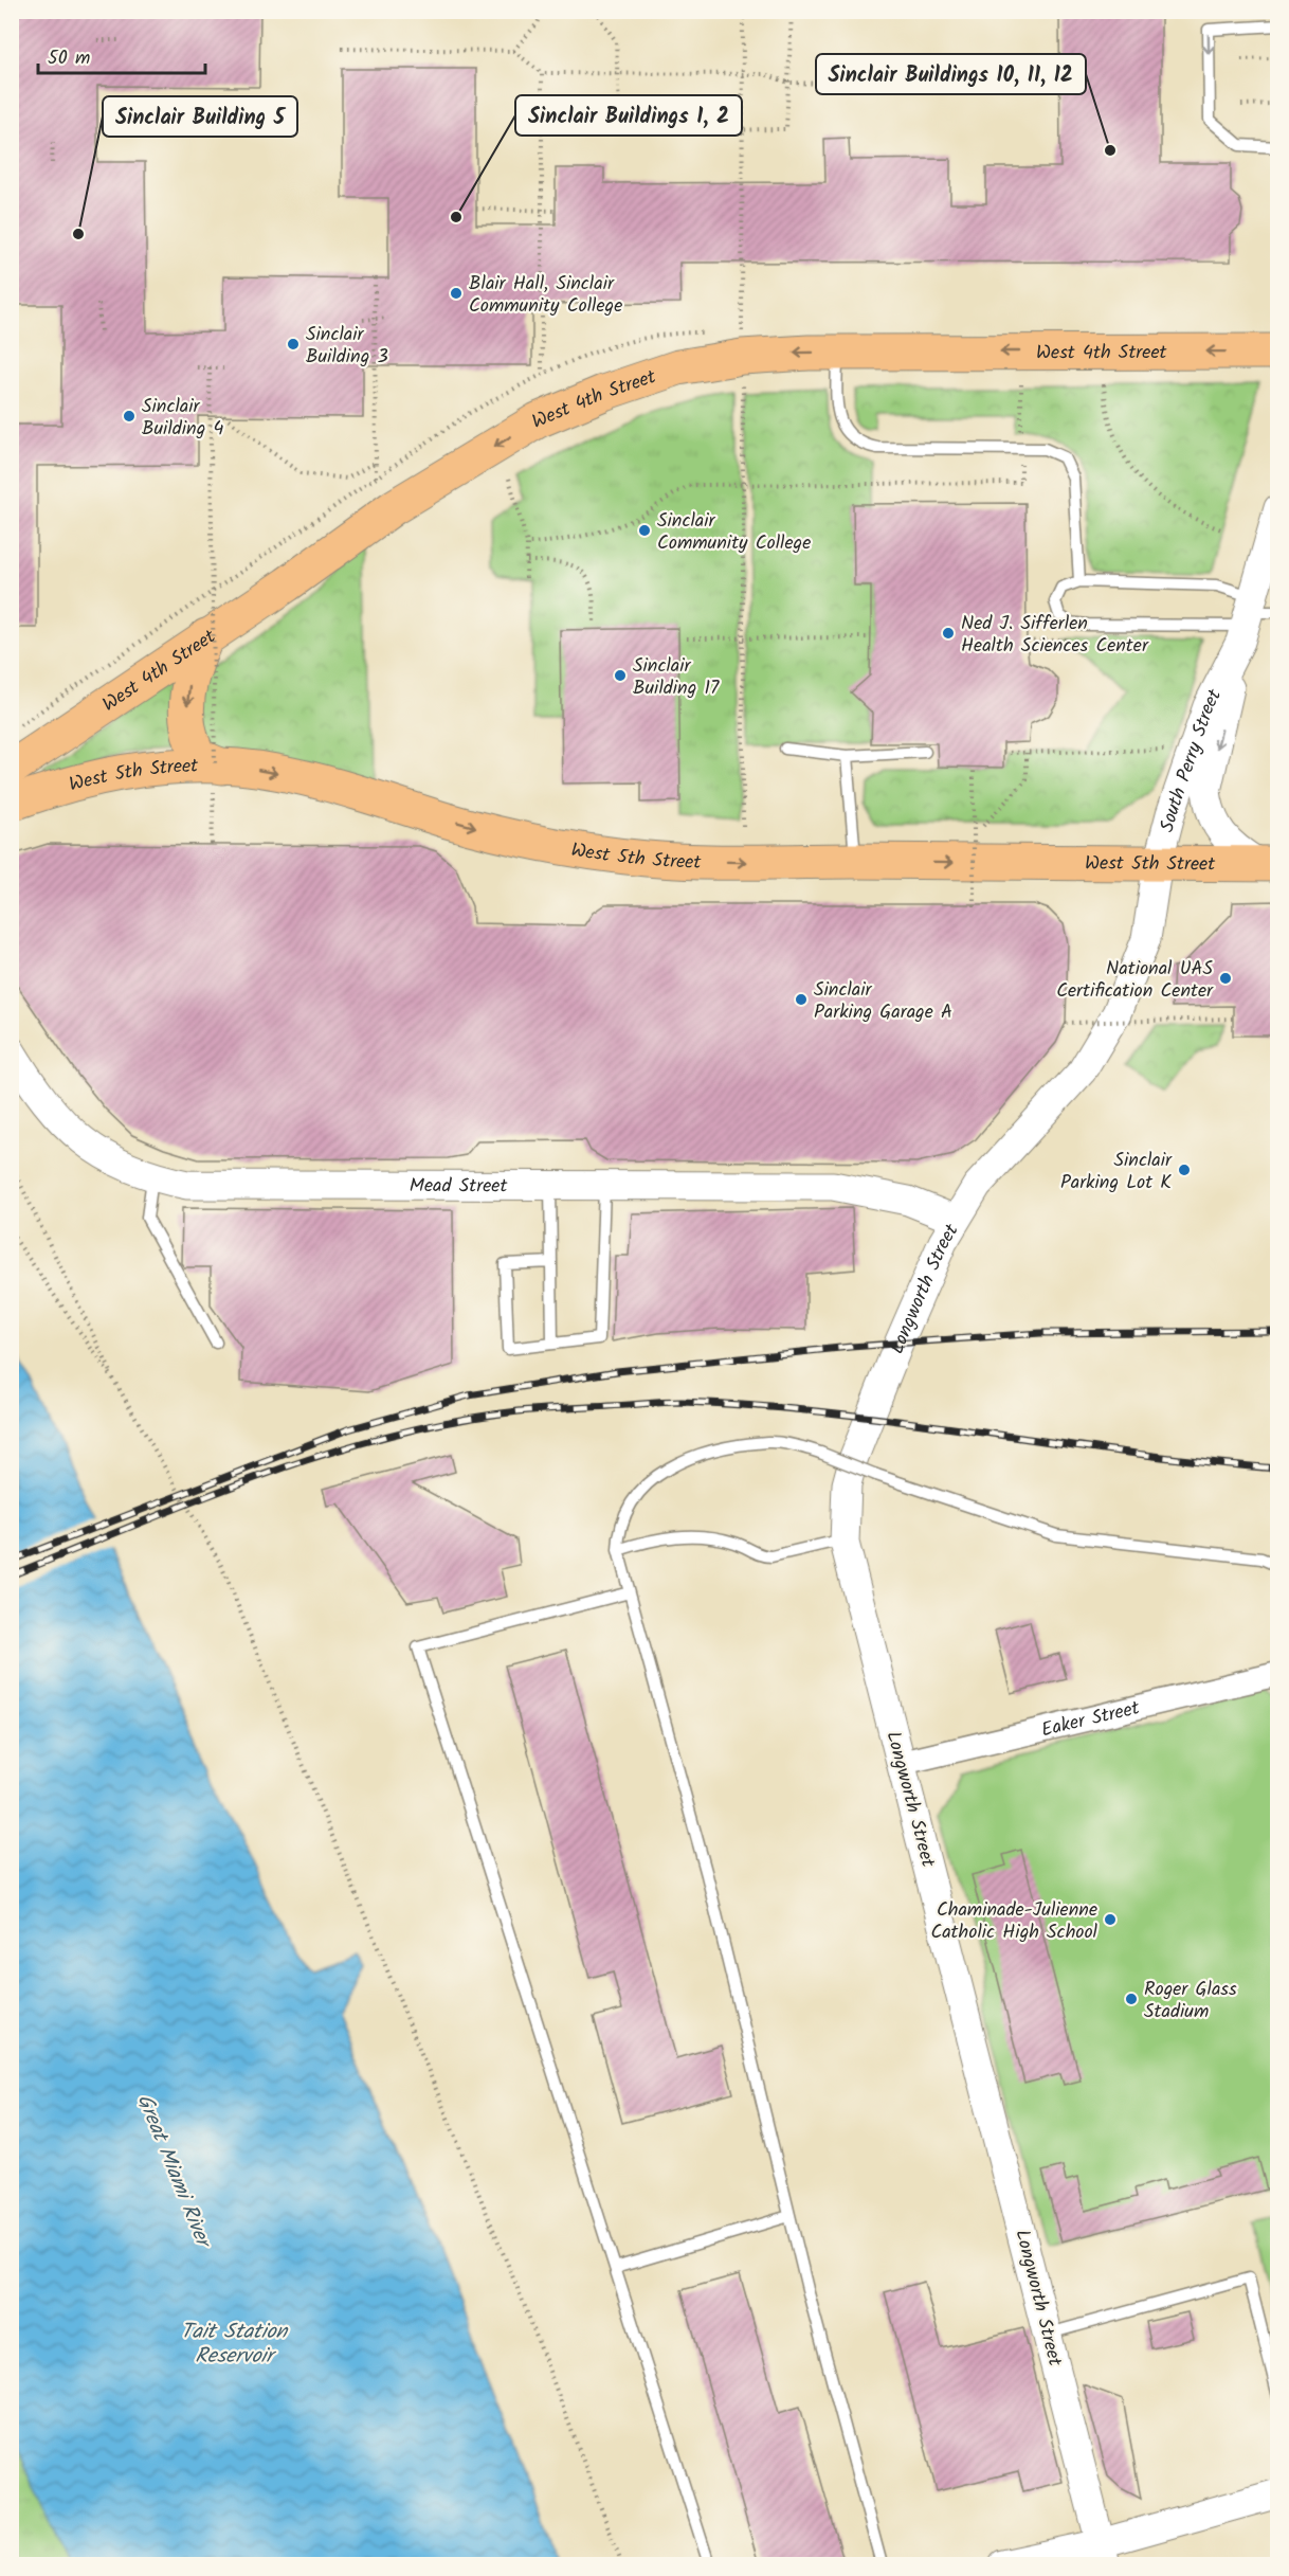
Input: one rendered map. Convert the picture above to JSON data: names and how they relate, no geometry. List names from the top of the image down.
{
  "streets": {
    "main road": ["West 4th Street", "West 5th Street"],
    "street": [
      "South Perry Street",
      "Mead Street",
      "Longworth Street",
      "Eaker Street"
    ]
  },
  "crossings": [
    ["South Perry Street", "West 5th Street"],
    ["South Perry Street", "Longworth Street"],
    ["Mead Street", "Longworth Street"],
    ["Longworth Street", "Eaker Street"]
  ],
  "one_way": ["West 4th Street", "West 5th Street"],
  "water": ["Great Miami River", "Tait Station Reservoir"],
  "places": [
    "Sinclair Buildings 10, 11, 12",
    "Sinclair Buildings 1, 2",
    "Sinclair Building 5",
    "Blair Hall, Sinclair Community College",
    "Sinclair Building 3",
    "Sinclair Building 4",
    "Sinclair Community College",
    "Ned J. Sifferlen Health Sciences Center",
    "Sinclair Building 17",
    "National UAS Certification Center",
    "Sinclair Parking Garage A",
    "Sinclair Parking Lot K",
    "Chaminade-Julienne Catholic High School",
    "Roger Glass Stadium"
  ],
  "scale_bar": "50 m"
}
